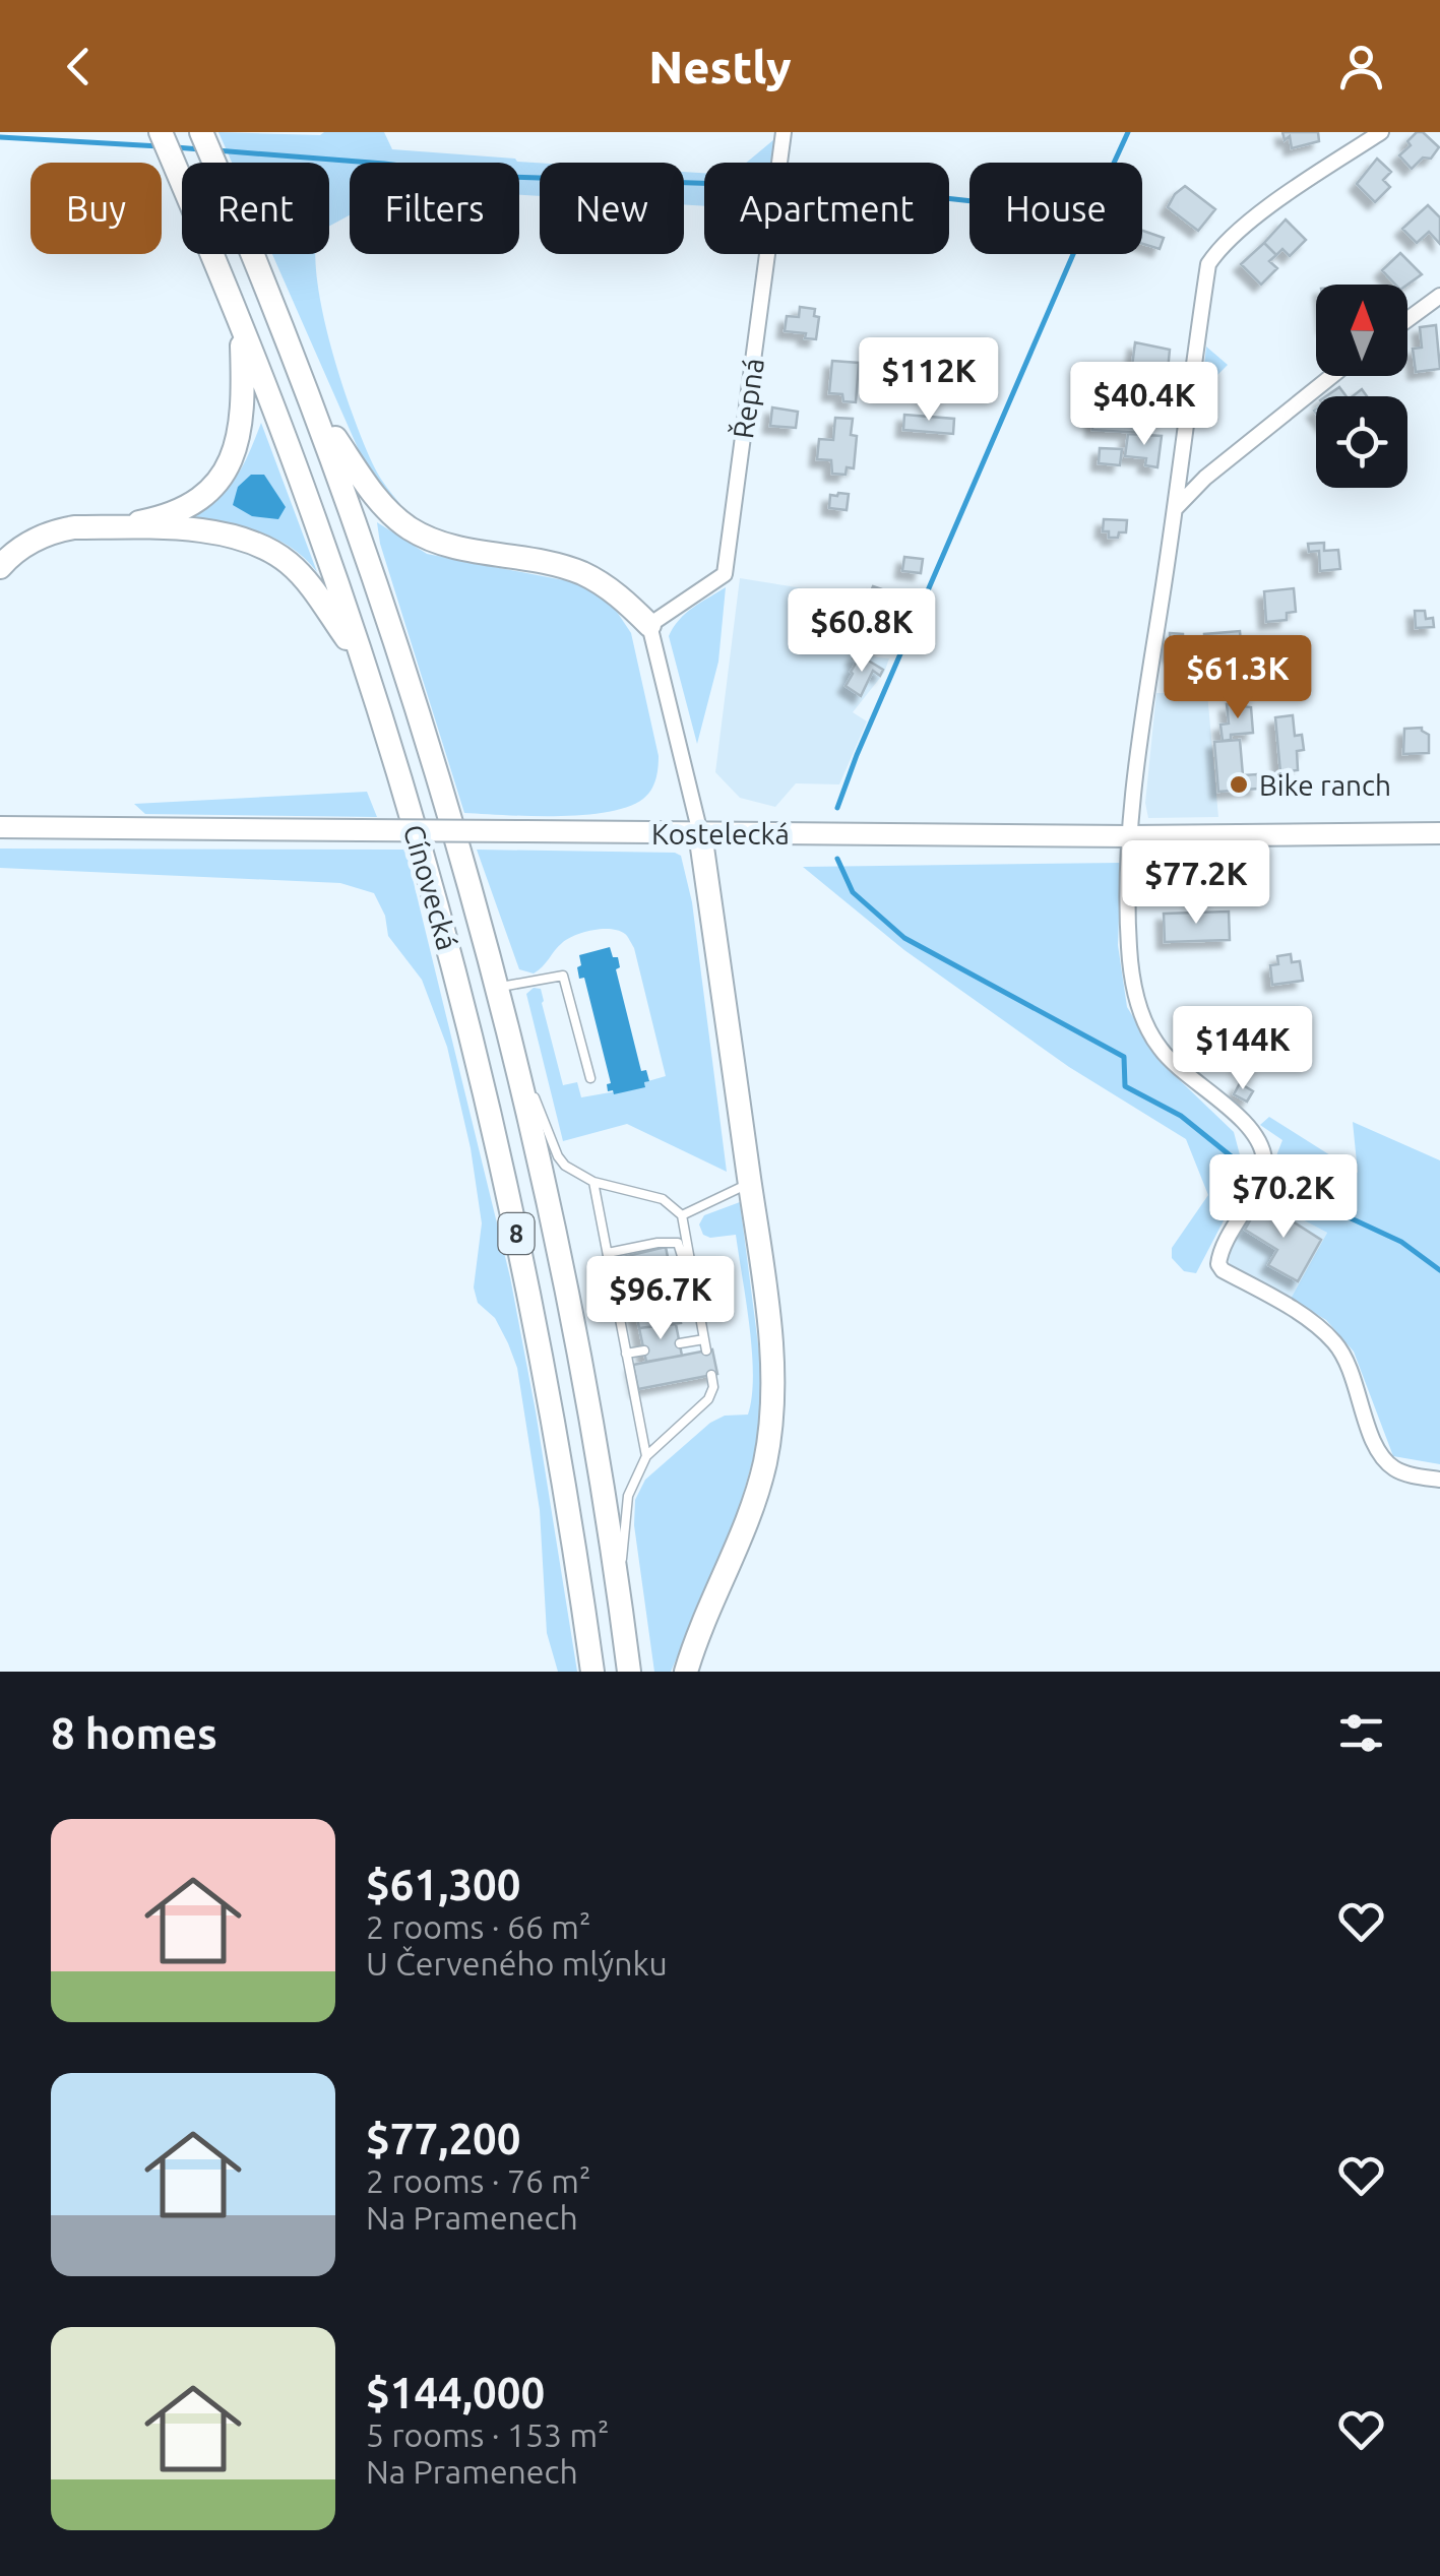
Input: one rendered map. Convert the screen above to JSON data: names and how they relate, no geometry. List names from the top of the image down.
{
  "streets": {
    "highway": ["Cínovecká", "8"],
    "main road": ["Kostelecká"],
    "street": ["Řepná"]
  },
  "places": ["Bike ranch"],
  "north": "top",
  "page": {
    "header": "Nestly",
    "chip": [
      "Buy",
      "Rent",
      "Filters",
      "New",
      "Apartment",
      "House"
    ],
    "price": [
      "$112K",
      "$40.4K",
      "$60.8K",
      "$61.3K",
      "$77.2K",
      "$144K",
      "$70.2K",
      "$96.7K"
    ],
    "heading": "8 homes",
    "list": [
      {
        "name": "$61,300",
        "note": "2 rooms · 66 m² · U Červeného mlýnku"
      },
      {
        "name": "$77,200",
        "note": "2 rooms · 76 m² · Na Pramenech"
      },
      {
        "name": "$144,000",
        "note": "5 rooms · 153 m² · Na Pramenech"
      }
    ]
  }
}
